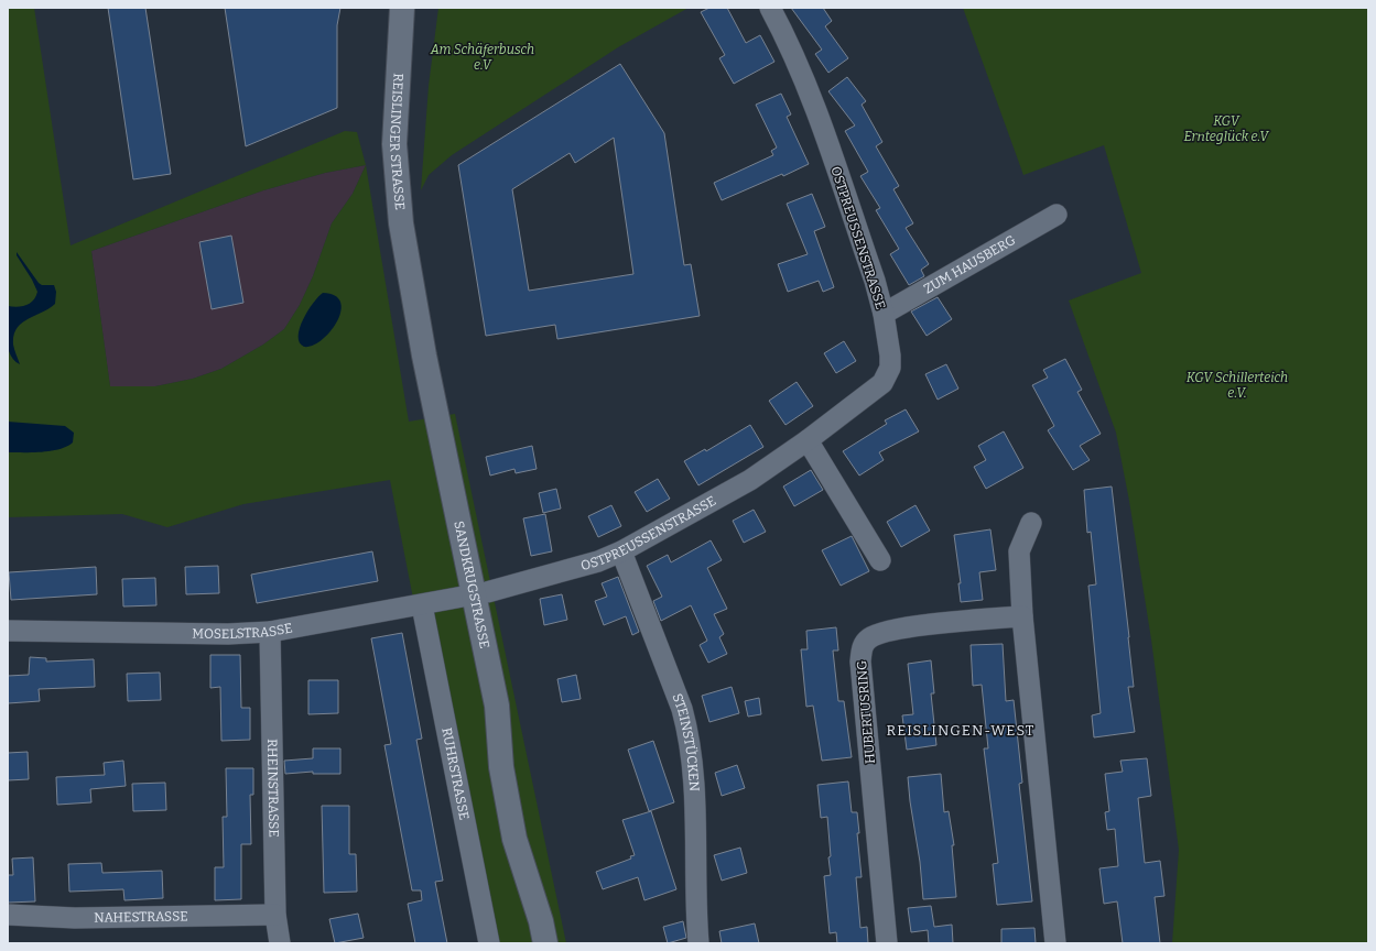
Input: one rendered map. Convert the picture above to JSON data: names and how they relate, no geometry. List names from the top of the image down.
{
  "streets": {
    "street": [
      "REISLINGER STRASSE",
      "OSTPREUSSENSTRASSE",
      "ZUM HAUSBERG",
      "SANDKRUGSTRASSE",
      "MOSELSTRASSE",
      "HUBERTUSRING",
      "STEINSTÜCKEN",
      "RUHRSTRASSE",
      "RHEINSTRASSE",
      "NAHESTRASSE"
    ]
  },
  "crossings": [
    ["REISLINGER STRASSE", "SANDKRUGSTRASSE"],
    ["OSTPREUSSENSTRASSE", "ZUM HAUSBERG"],
    ["OSTPREUSSENSTRASSE", "SANDKRUGSTRASSE"],
    ["OSTPREUSSENSTRASSE", "MOSELSTRASSE"],
    ["OSTPREUSSENSTRASSE", "STEINSTÜCKEN"],
    ["SANDKRUGSTRASSE", "MOSELSTRASSE"],
    ["MOSELSTRASSE", "RUHRSTRASSE"],
    ["MOSELSTRASSE", "RHEINSTRASSE"],
    ["RHEINSTRASSE", "NAHESTRASSE"]
  ],
  "districts": ["REISLINGEN-WEST"],
  "parks": ["Am Schäferbusch e.V", "KGV Ernteglück e.V", "KGV Schillerteich e.V."]
}
